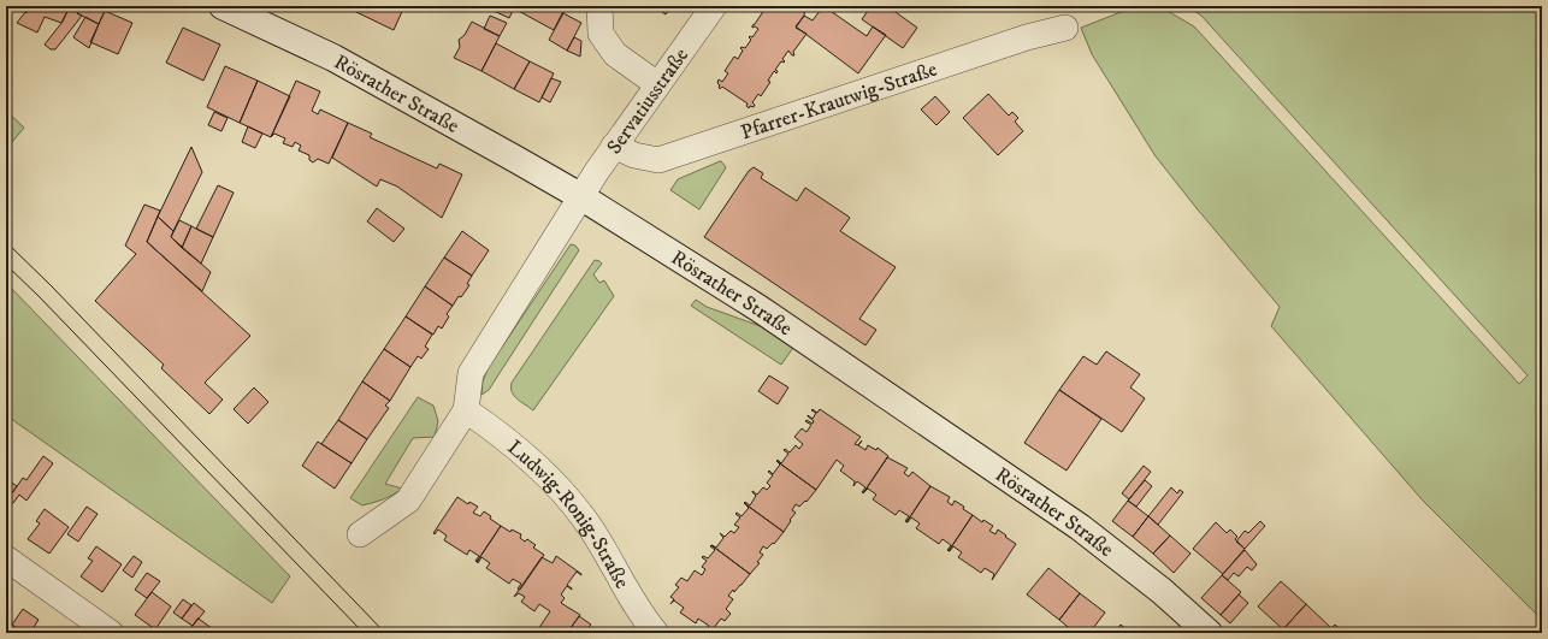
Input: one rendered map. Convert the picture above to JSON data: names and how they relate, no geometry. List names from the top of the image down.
{
  "streets": {
    "main road": ["Rösrather Straße"],
    "street": ["Servatiusstraße", "Pfarrer-Krautwig-Straße", "Ludwig-Ronig-Straße"]
  },
  "crossings": [
    ["Rösrather Straße", "Servatiusstraße"],
    ["Servatiusstraße", "Pfarrer-Krautwig-Straße"],
    ["Servatiusstraße", "Ludwig-Ronig-Straße"]
  ]
}
